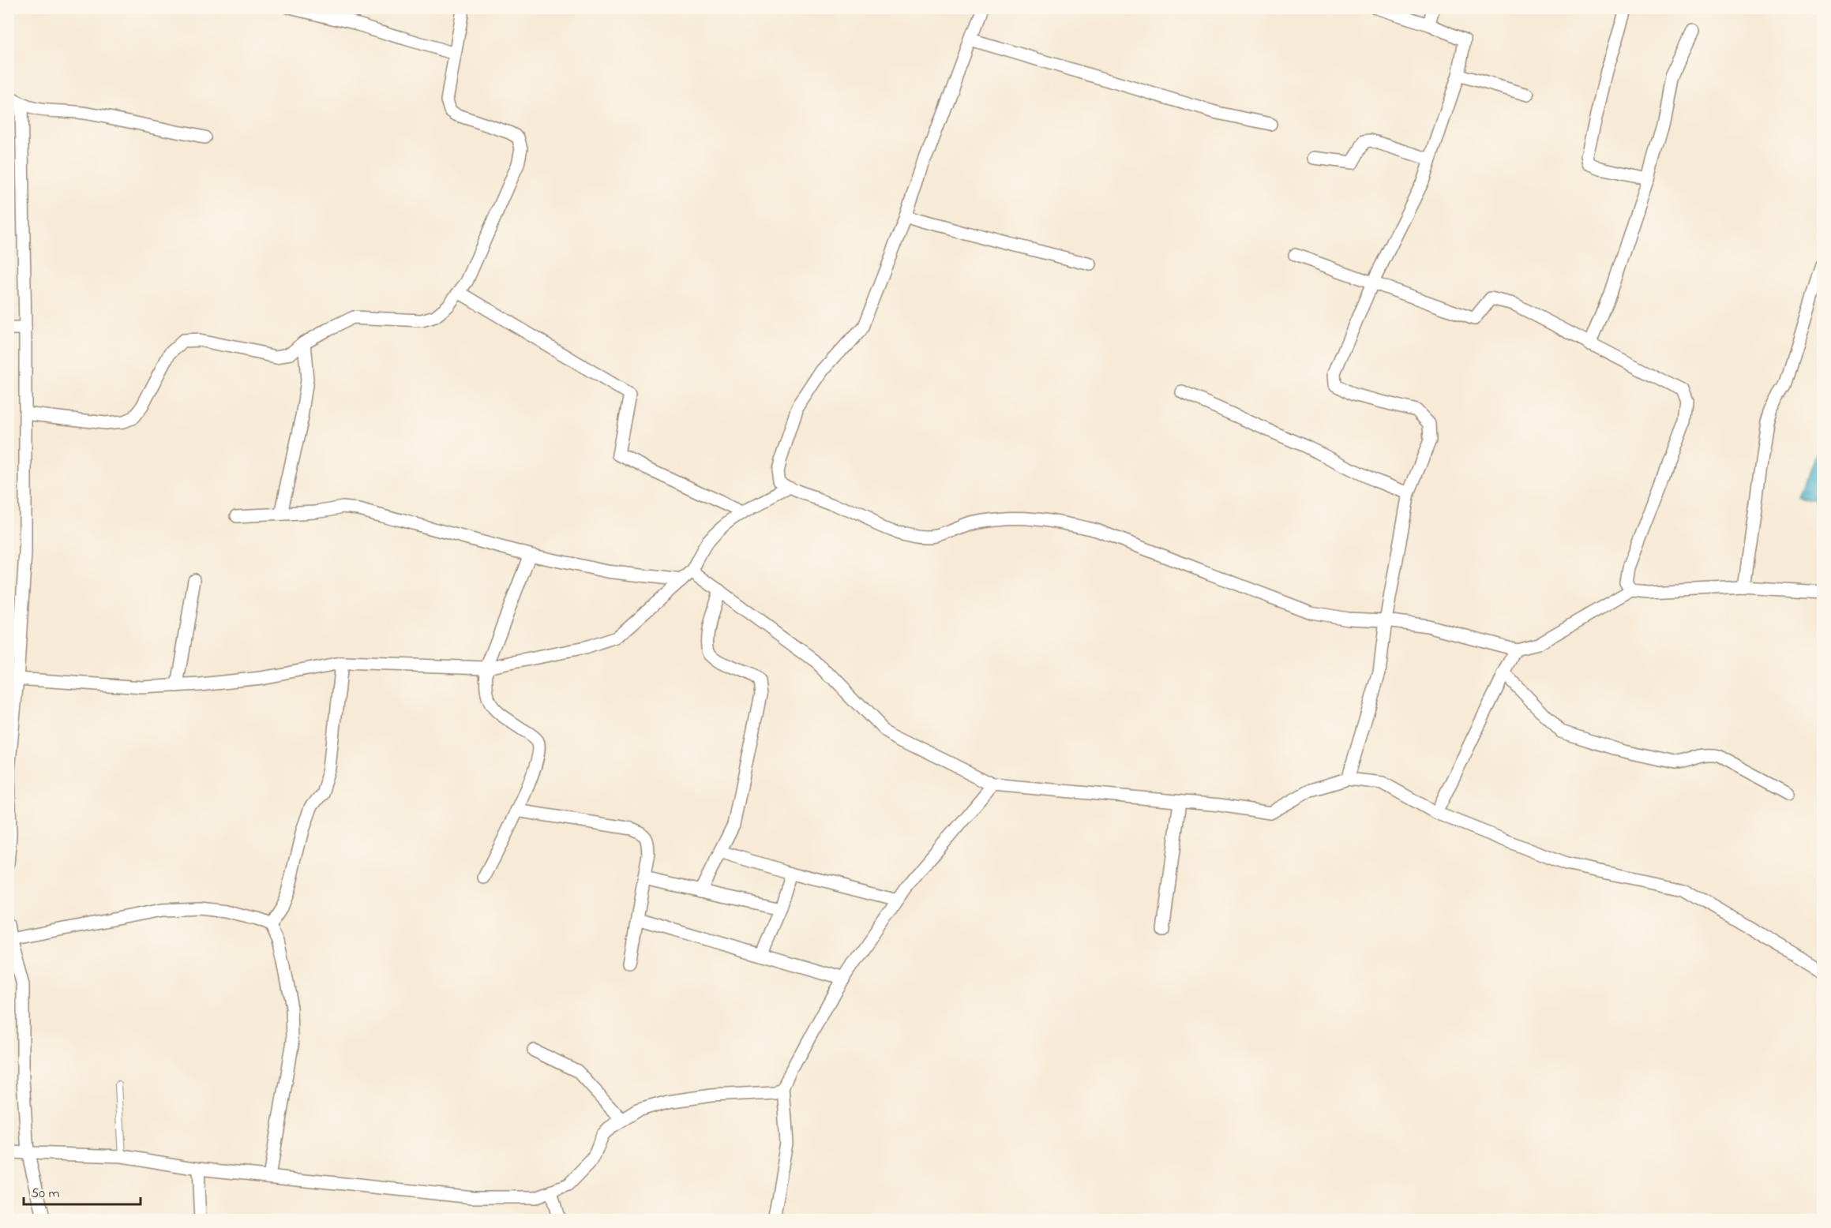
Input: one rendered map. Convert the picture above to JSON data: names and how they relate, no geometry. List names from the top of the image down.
{
  "scale_bar": "50 m"
}
